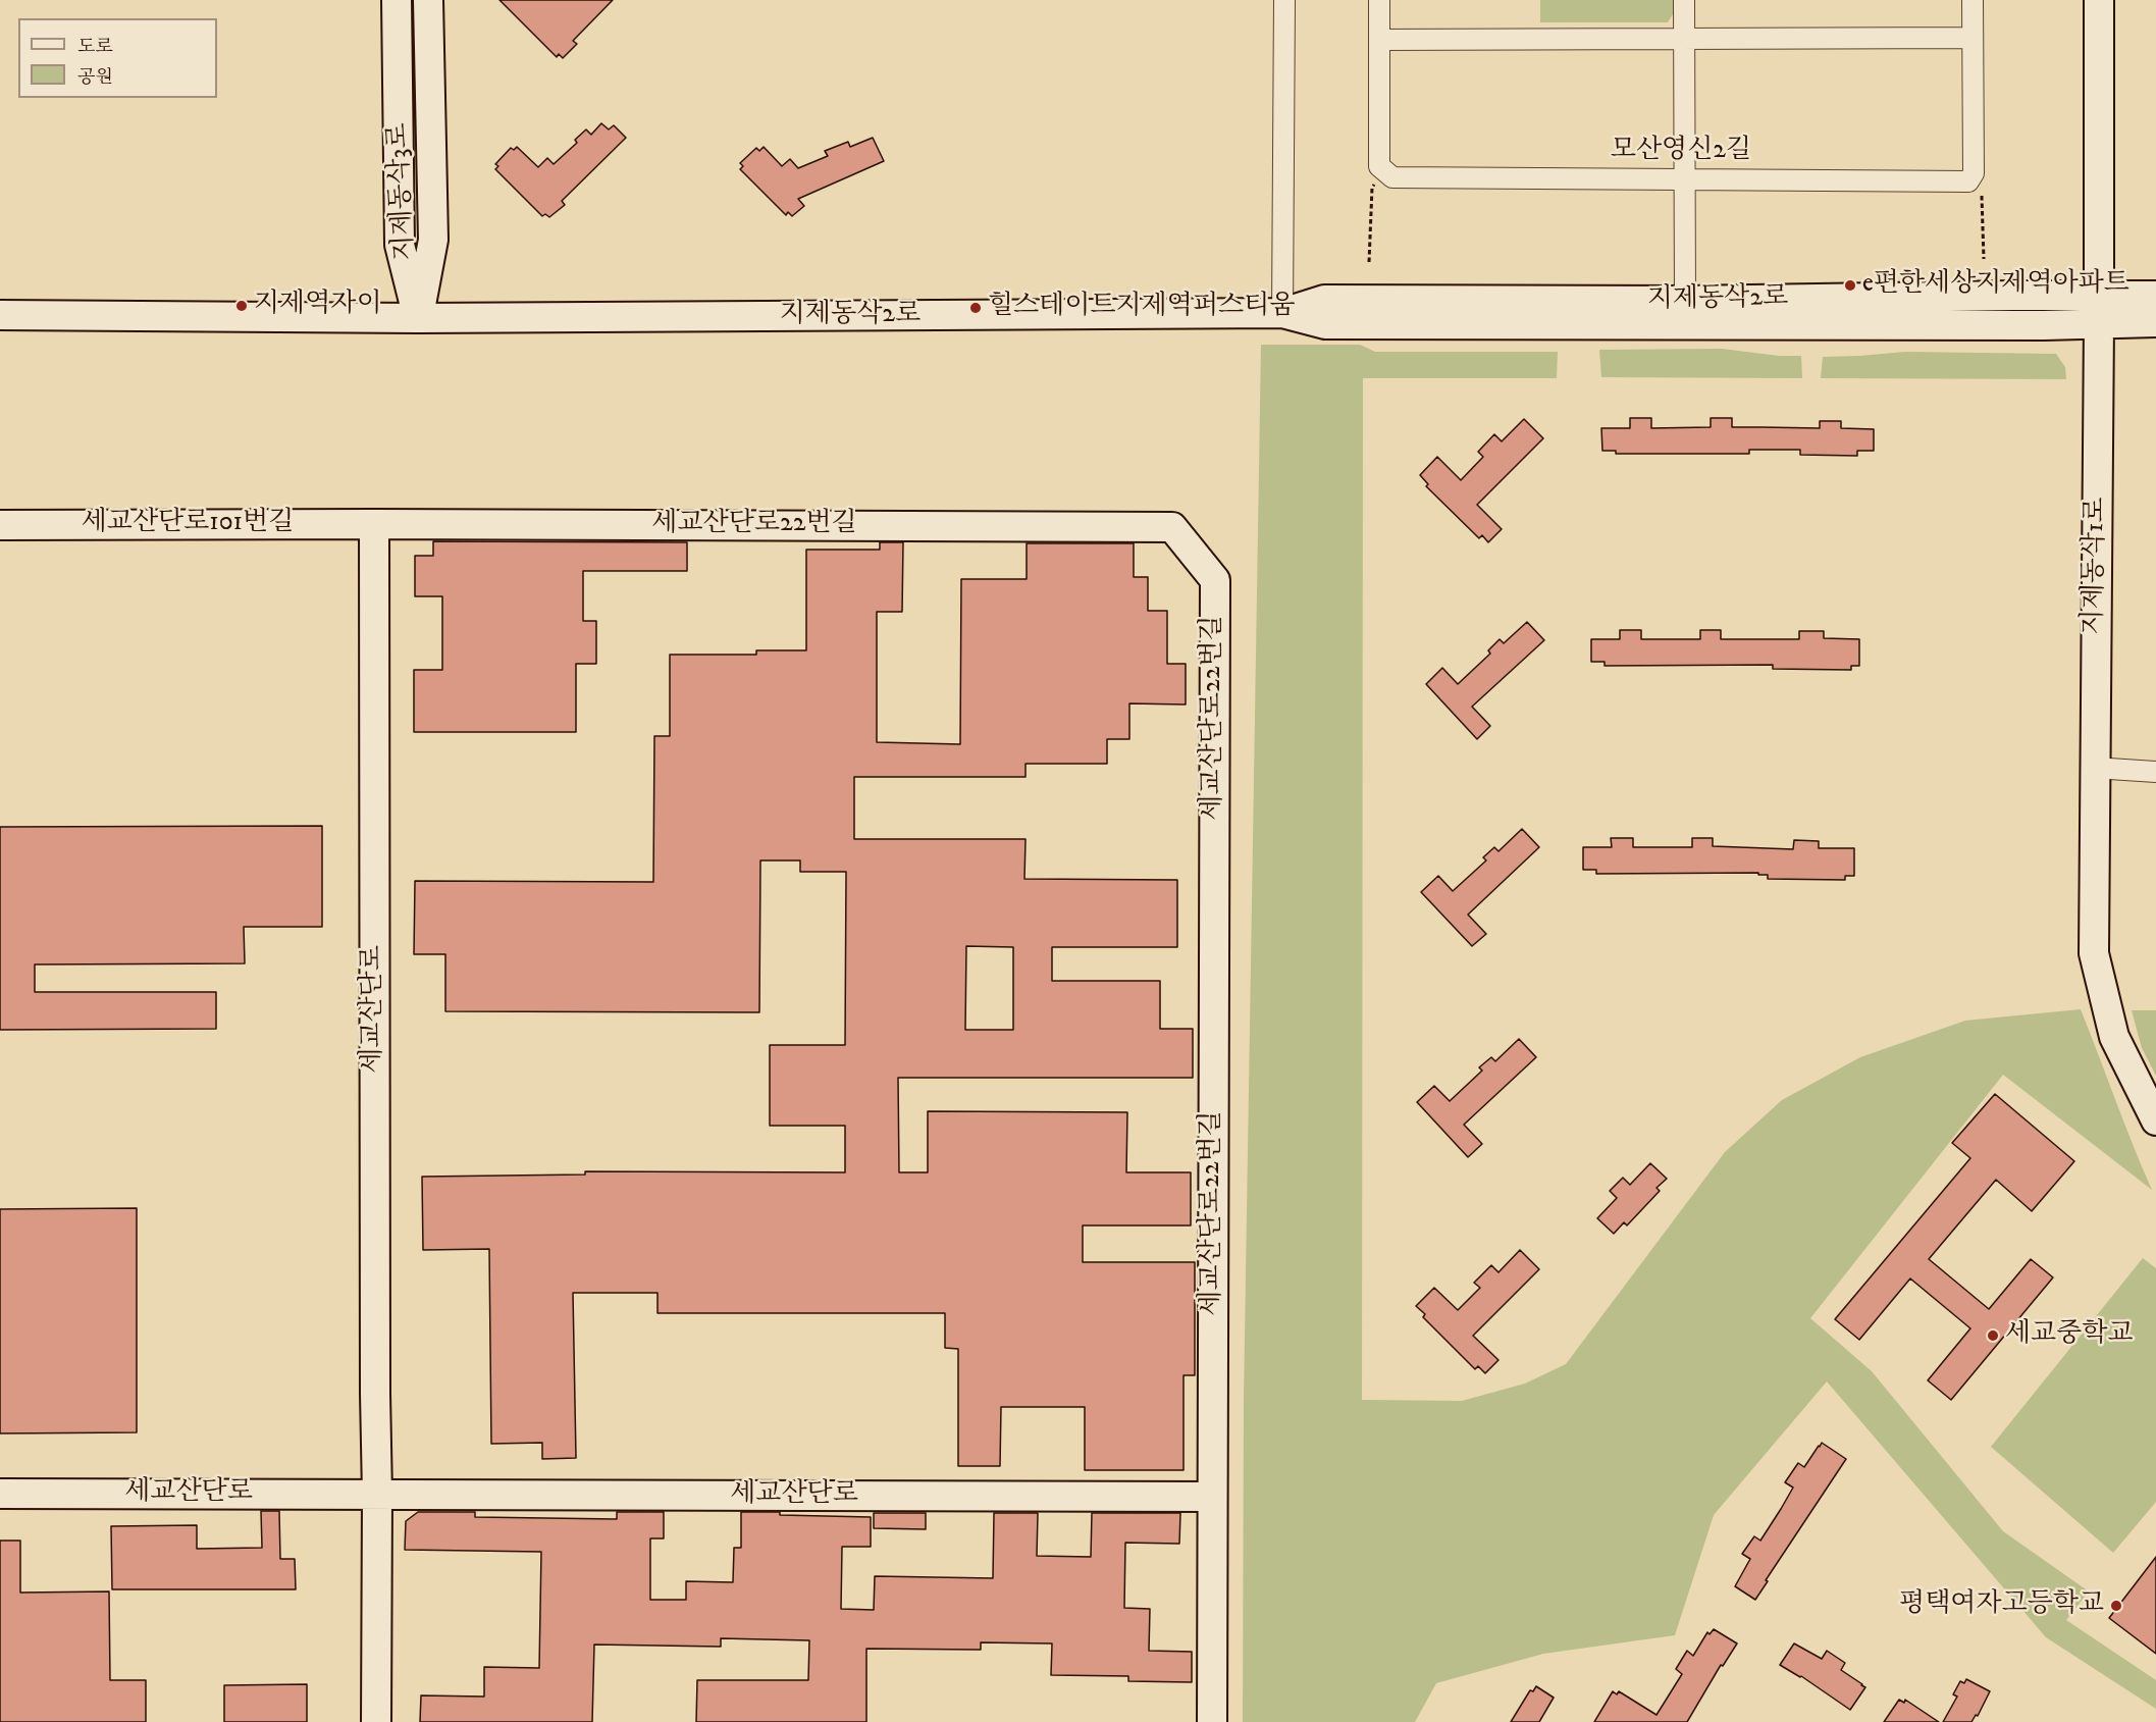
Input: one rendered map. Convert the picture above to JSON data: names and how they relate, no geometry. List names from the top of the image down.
{
  "streets": {
    "street": [
      "모산영신2길",
      "지제동삭3로",
      "지제동삭2로",
      "세교산단로101번길",
      "세교산단로22번길",
      "지제동삭1로",
      "세교산단로"
    ]
  },
  "crossings": [
    ["지제동삭3로", "지제동삭2로"],
    ["지제동삭2로", "지제동삭1로"],
    ["세교산단로101번길", "세교산단로22번길"],
    ["세교산단로101번길", "세교산단로"],
    ["세교산단로22번길", "세교산단로"]
  ],
  "places": [
    "e편한세상지제역아파트",
    "지제역자이",
    "힐스테이트지제역퍼스티움",
    "세교중학교",
    "평택여자고등학교"
  ],
  "legend": ["도로", "공원"]
}
